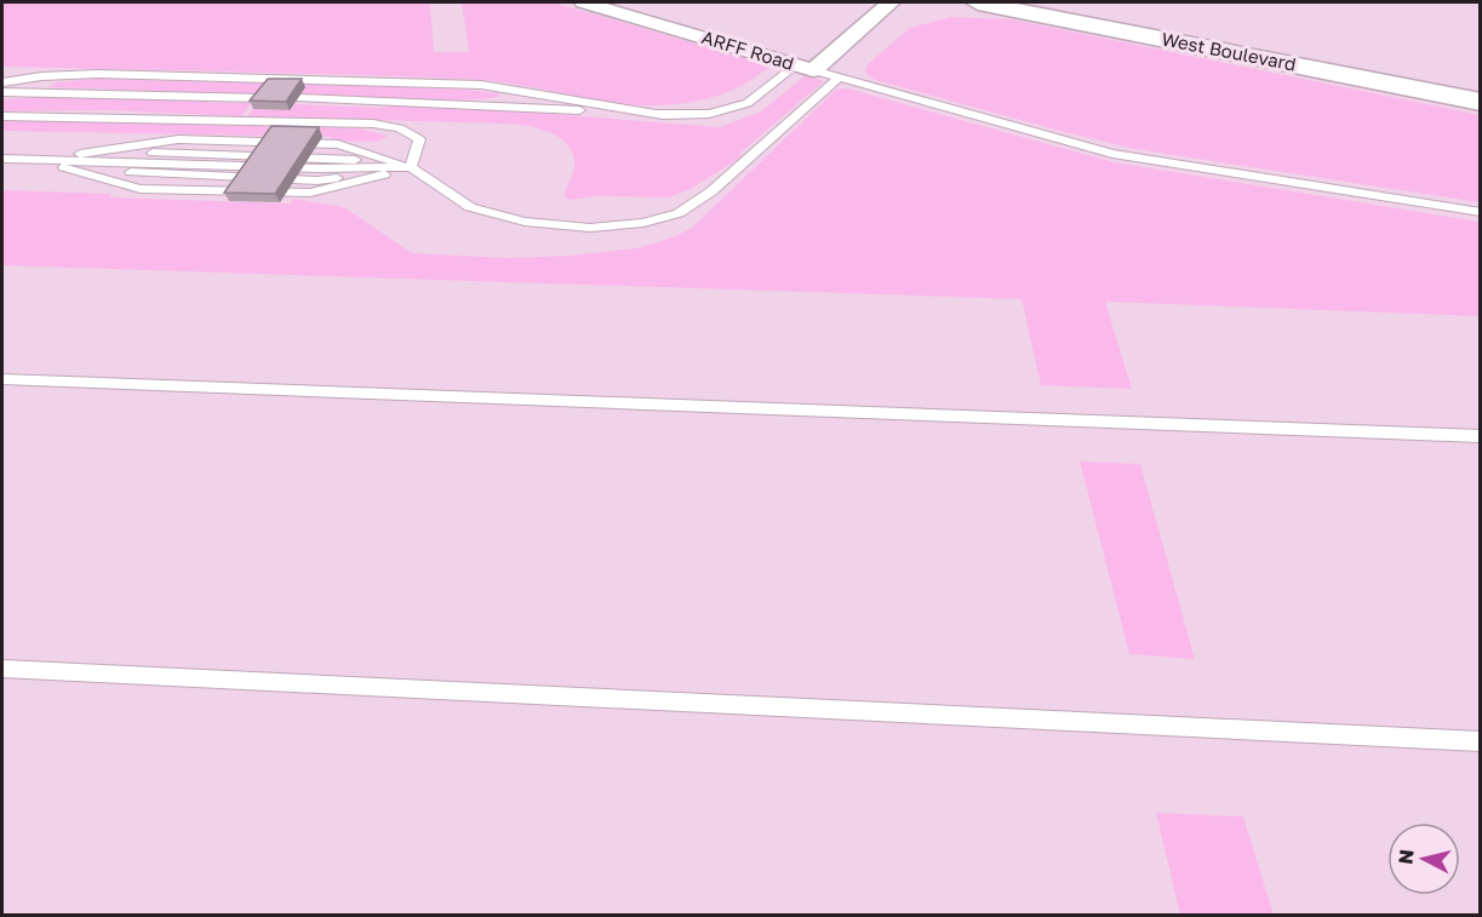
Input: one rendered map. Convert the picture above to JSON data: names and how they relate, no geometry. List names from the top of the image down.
{
  "streets": {
    "street": ["ARFF Road", "West Boulevard"]
  },
  "north": "left"
}
